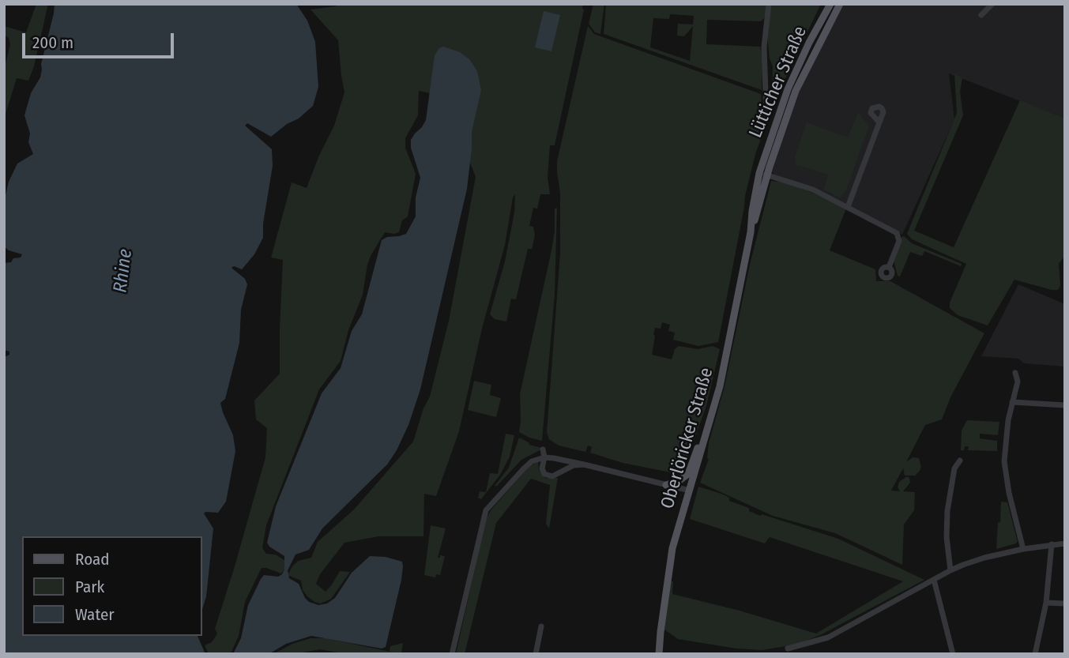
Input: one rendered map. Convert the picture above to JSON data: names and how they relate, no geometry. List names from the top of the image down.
{
  "streets": {
    "main road": ["Lütticher Straße", "Oberlöricker Straße"]
  },
  "crossings": [
    ["Lütticher Straße", "Oberlöricker Straße"]
  ],
  "water": ["Rhine"],
  "legend": ["Road", "Park", "Water"],
  "scale_bar": "200 m"
}
